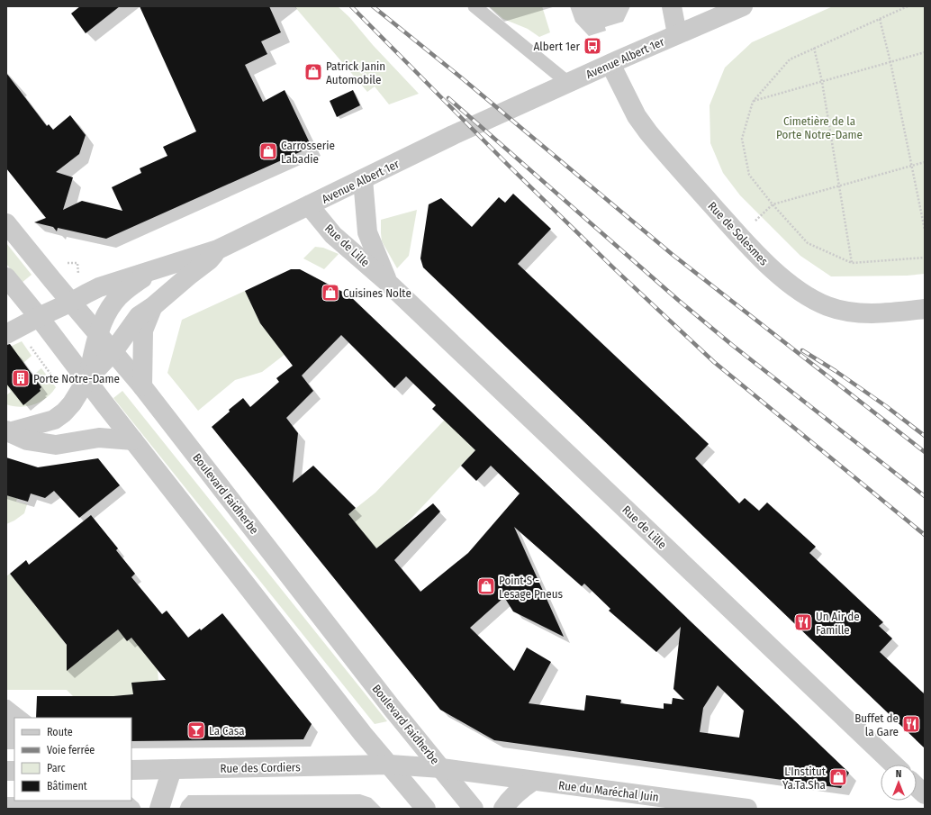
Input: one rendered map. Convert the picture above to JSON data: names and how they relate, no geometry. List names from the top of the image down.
{
  "streets": {
    "street": [
      "Avenue Albert 1er",
      "Rue de Solesmes",
      "Rue de Lille",
      "Boulevard Faidherbe",
      "Rue des Cordiers",
      "Rue du Maréchal Juin"
    ]
  },
  "crossings": [
    ["Avenue Albert 1er", "Rue de Solesmes"],
    ["Avenue Albert 1er", "Rue de Lille"],
    ["Avenue Albert 1er", "Boulevard Faidherbe"],
    ["Boulevard Faidherbe", "Rue des Cordiers"],
    ["Boulevard Faidherbe", "Rue du Maréchal Juin"]
  ],
  "parks": ["Cimetière de la Porte Notre-Dame"],
  "places": {
    "bus stop": ["Albert 1er"],
    "shop": [
      "Patrick Janin Automobile",
      "Carrosserie Labadie",
      "Cuisines Nolte",
      "Point S - Lesage Pneus",
      "L'Institut Ya.Ta.Sha"
    ],
    "building": ["Porte Notre-Dame"],
    "restaurant": ["Un Air de Famille", "Buffet de la Gare"],
    "bar": ["La Casa"]
  },
  "legend": [
    "Route",
    "Voie ferrée",
    "Parc",
    "Bâtiment"
  ],
  "north": "top"
}
